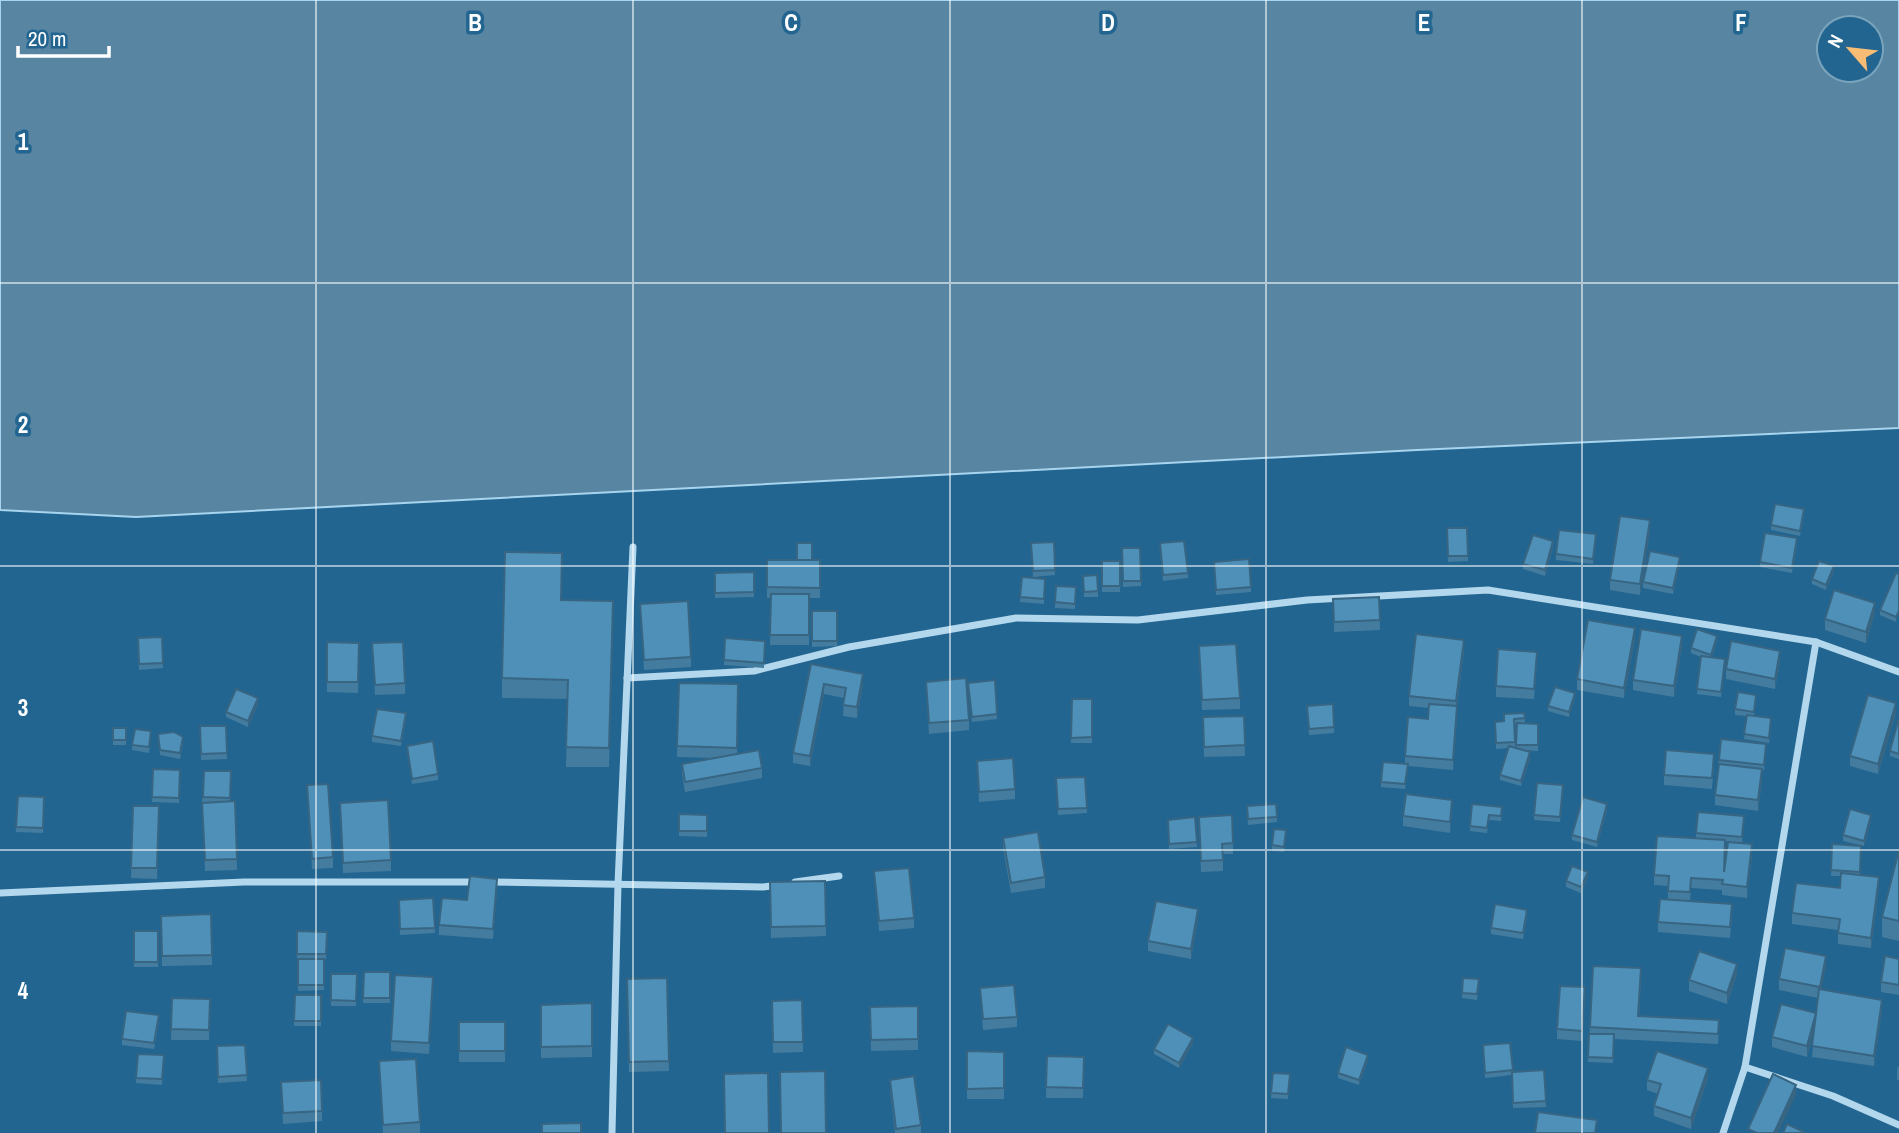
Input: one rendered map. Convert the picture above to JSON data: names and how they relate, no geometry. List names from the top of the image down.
{
  "scale_bar": "20 m",
  "north": "top left",
  "grid": {
    "columns": [
      "B",
      "C",
      "D",
      "E",
      "F"
    ],
    "rows": [
      "1",
      "2",
      "3",
      "4"
    ]
  }
}
